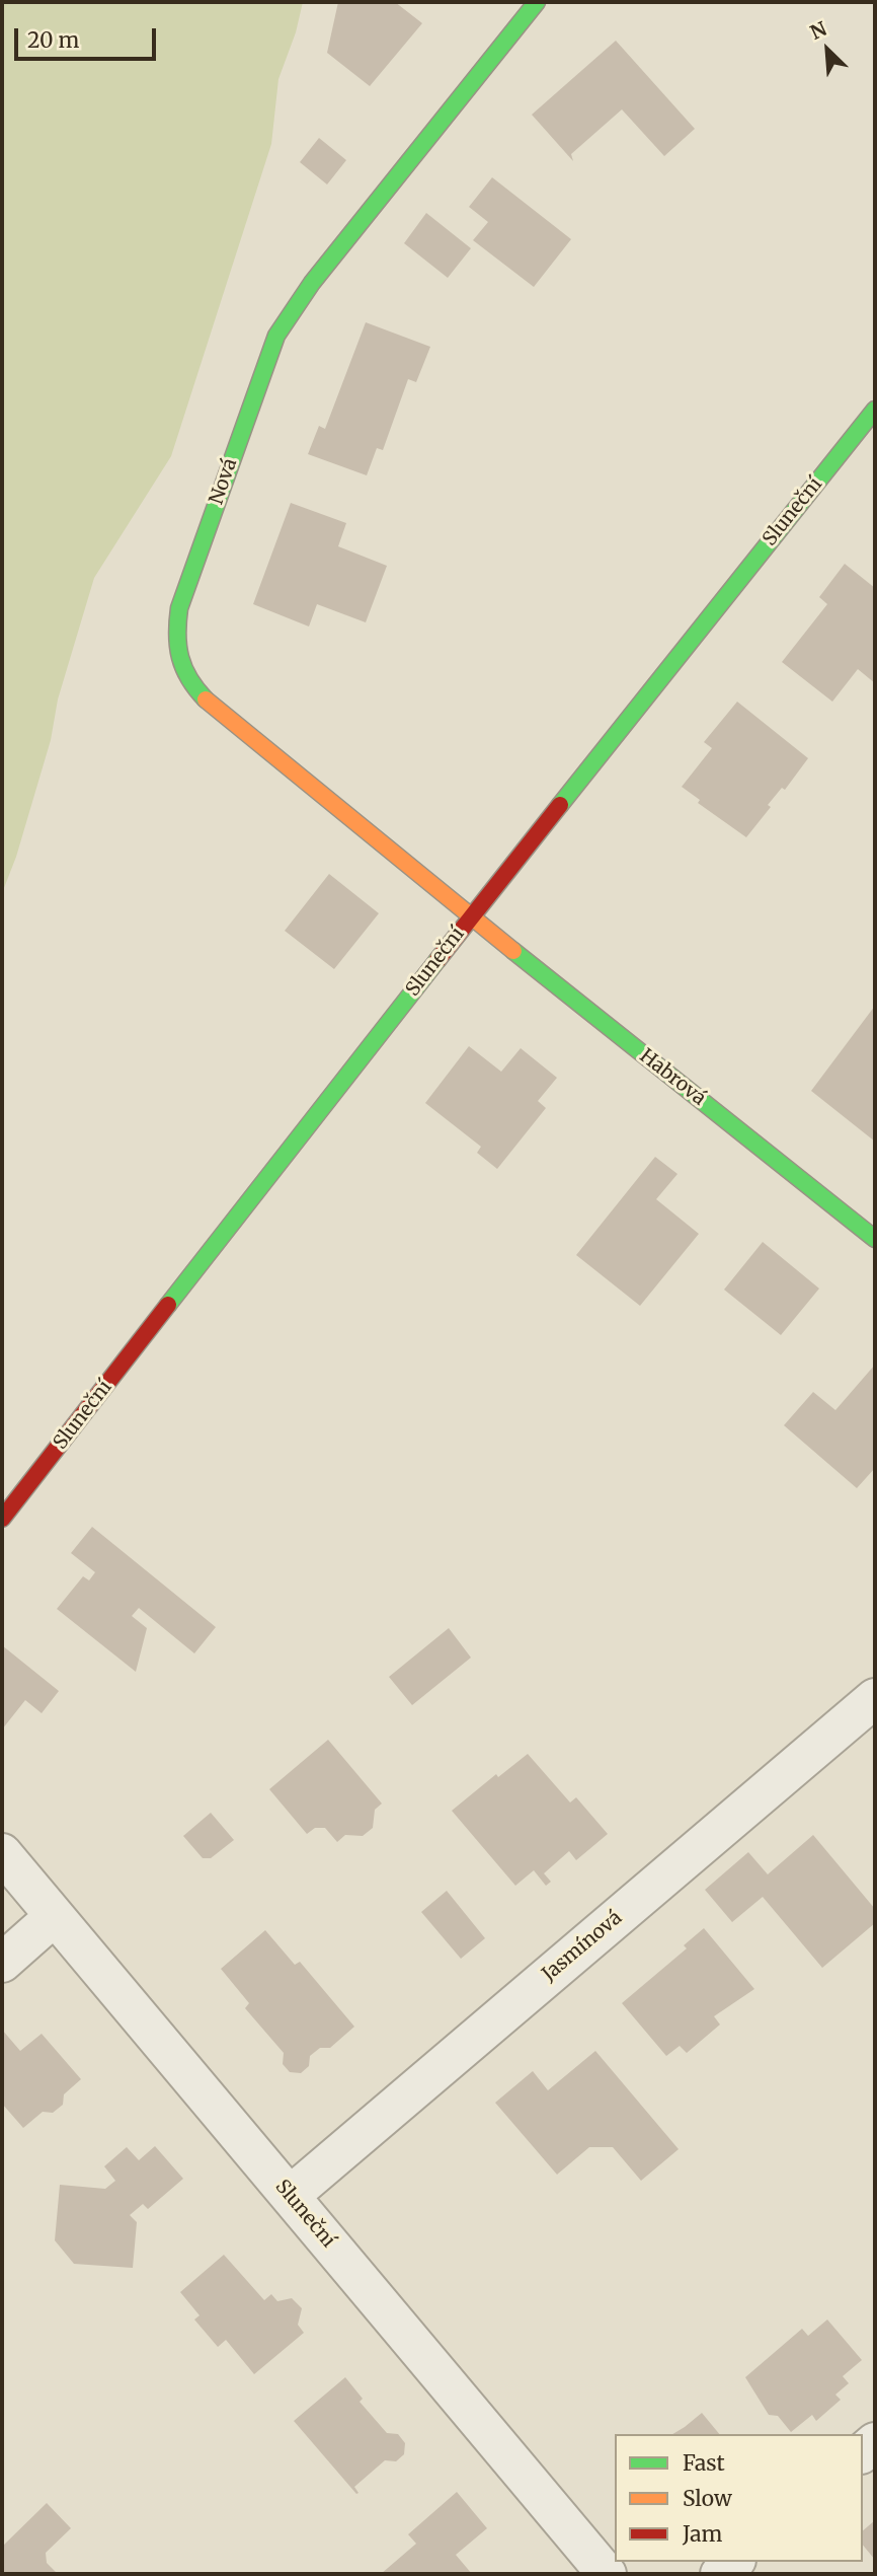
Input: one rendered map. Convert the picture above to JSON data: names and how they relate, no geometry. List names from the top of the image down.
{
  "streets": {
    "street": [
      "Nová",
      "Sluneční",
      "Habrová",
      "Jasmínová"
    ]
  },
  "crossings": [
    ["Nová", "Sluneční"],
    ["Nová", "Habrová"],
    ["Sluneční", "Habrová"],
    ["Sluneční", "Jasmínová"]
  ],
  "legend": ["Fast", "Slow", "Jam"],
  "scale_bar": "20 m",
  "north": "top left"
}
